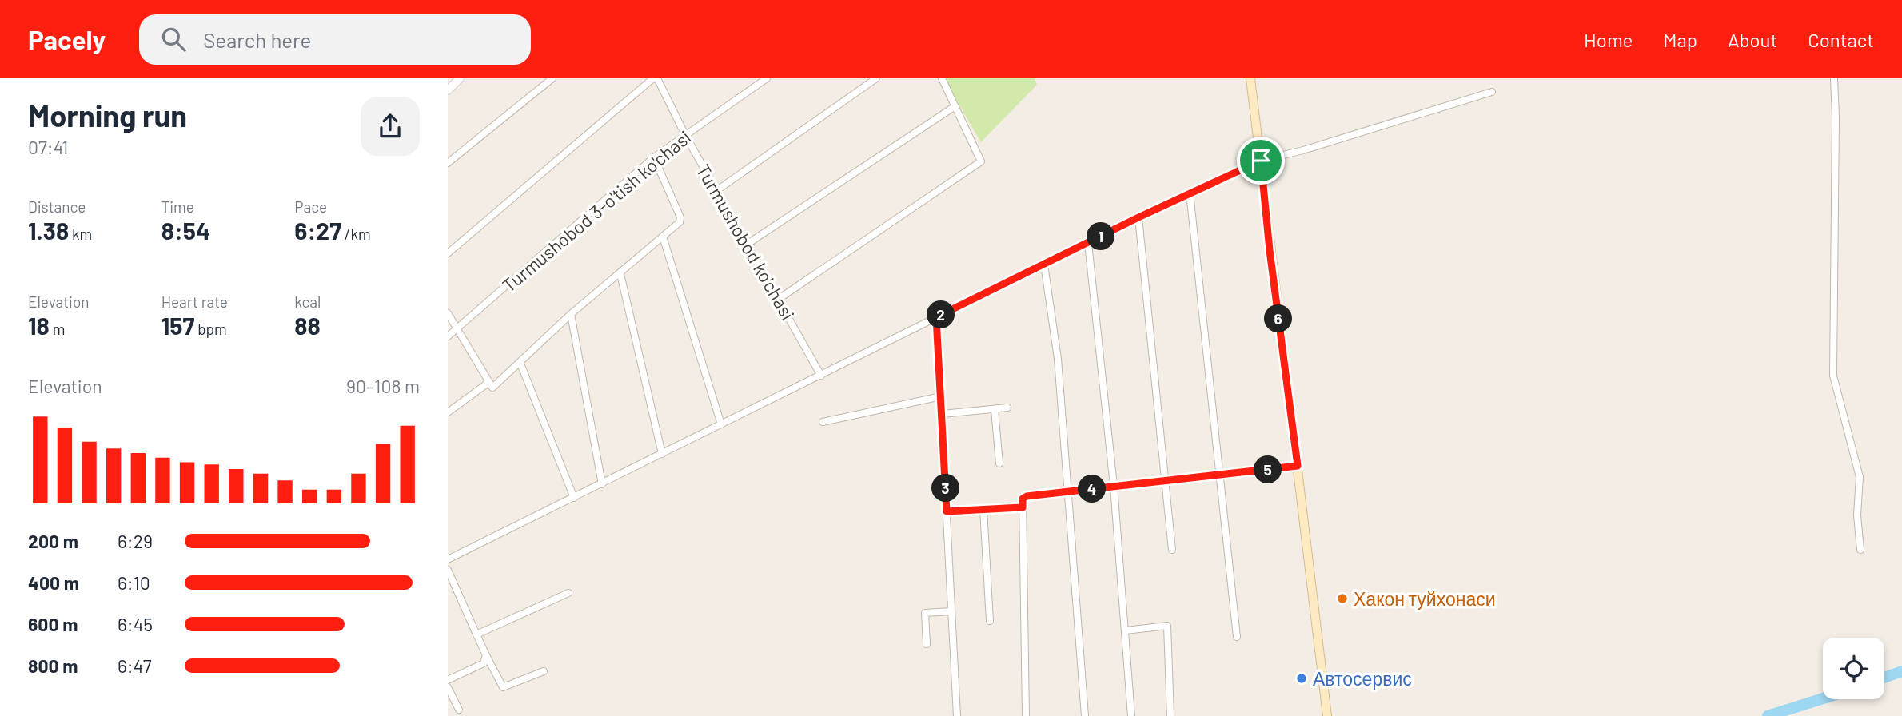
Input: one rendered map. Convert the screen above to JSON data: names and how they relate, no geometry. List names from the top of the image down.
{
  "streets": {
    "street": ["Turmushobod 3-o'tish ko'chasi", "Turmushobod ko'chasi"]
  },
  "crossings": [
    ["Turmushobod 3-o'tish ko'chasi", "Turmushobod ko'chasi"]
  ],
  "places": ["Хакон туйхонаси", "Автосервис"],
  "page": {
    "header": "Pacely",
    "search": "Search here",
    "nav": [
      "Home",
      "Map",
      "About",
      "Contact"
    ],
    "heading": ["Morning run", "07:41"],
    "stats": [
      ["Distance", "1.38 km"],
      ["Time", "8:54"],
      ["Pace", "6:27 /km"],
      ["Elevation", "18 m"],
      ["Heart rate", "157 bpm"],
      ["kcal", "88"]
    ],
    "pins": [
      "1",
      "2",
      "6",
      "5",
      "3",
      "4"
    ],
    "chart": ["Elevation", "90–108 m"],
    "list": [
      {
        "name": "200 m",
        "note": "6:29"
      },
      {
        "name": "400 m",
        "note": "6:10"
      },
      {
        "name": "600 m",
        "note": "6:45"
      },
      {
        "name": "800 m",
        "note": "6:47"
      }
    ]
  }
}
